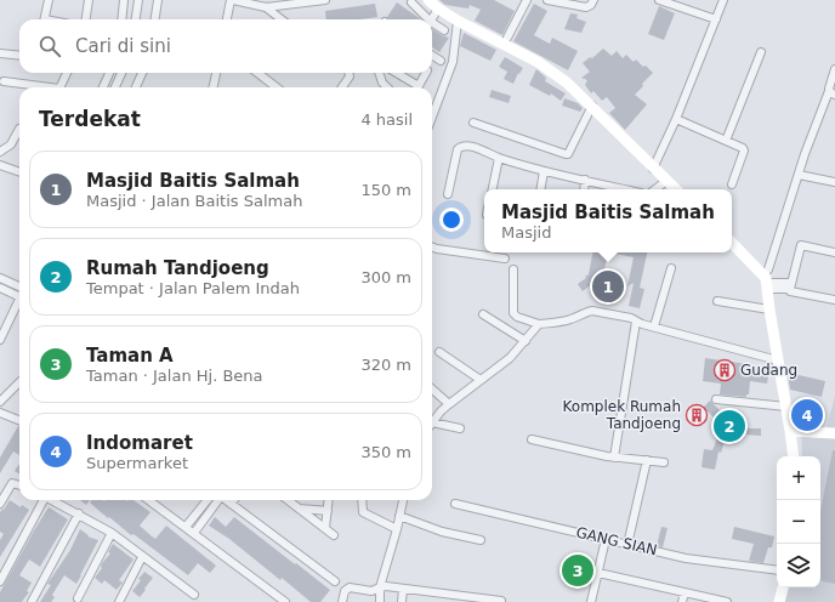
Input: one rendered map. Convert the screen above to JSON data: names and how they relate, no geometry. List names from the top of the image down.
{
  "streets": {
    "street": ["GANG SIAN"]
  },
  "places": {
    "building": ["Gudang", "Komplek Rumah Tandjoeng"]
  },
  "page": {
    "search": "Cari di sini",
    "heading": ["Terdekat", "4 hasil"],
    "list": [
      {
        "mark": "1",
        "name": "Masjid Baitis Salmah",
        "note": "Masjid · Jalan Baitis Salmah",
        "value": "150 m"
      },
      {
        "mark": "2",
        "name": "Rumah Tandjoeng",
        "note": "Tempat · Jalan Palem Indah",
        "value": "300 m"
      },
      {
        "mark": "3",
        "name": "Taman A",
        "note": "Taman · Jalan Hj. Bena",
        "value": "320 m"
      },
      {
        "mark": "4",
        "name": "Indomaret",
        "note": "Supermarket",
        "value": "350 m"
      }
    ],
    "popup": ["Masjid Baitis Salmah", "Masjid"],
    "pins": [
      "1",
      "4",
      "2",
      "3"
    ],
    "map_buttons": ["+", "−"]
  }
}
